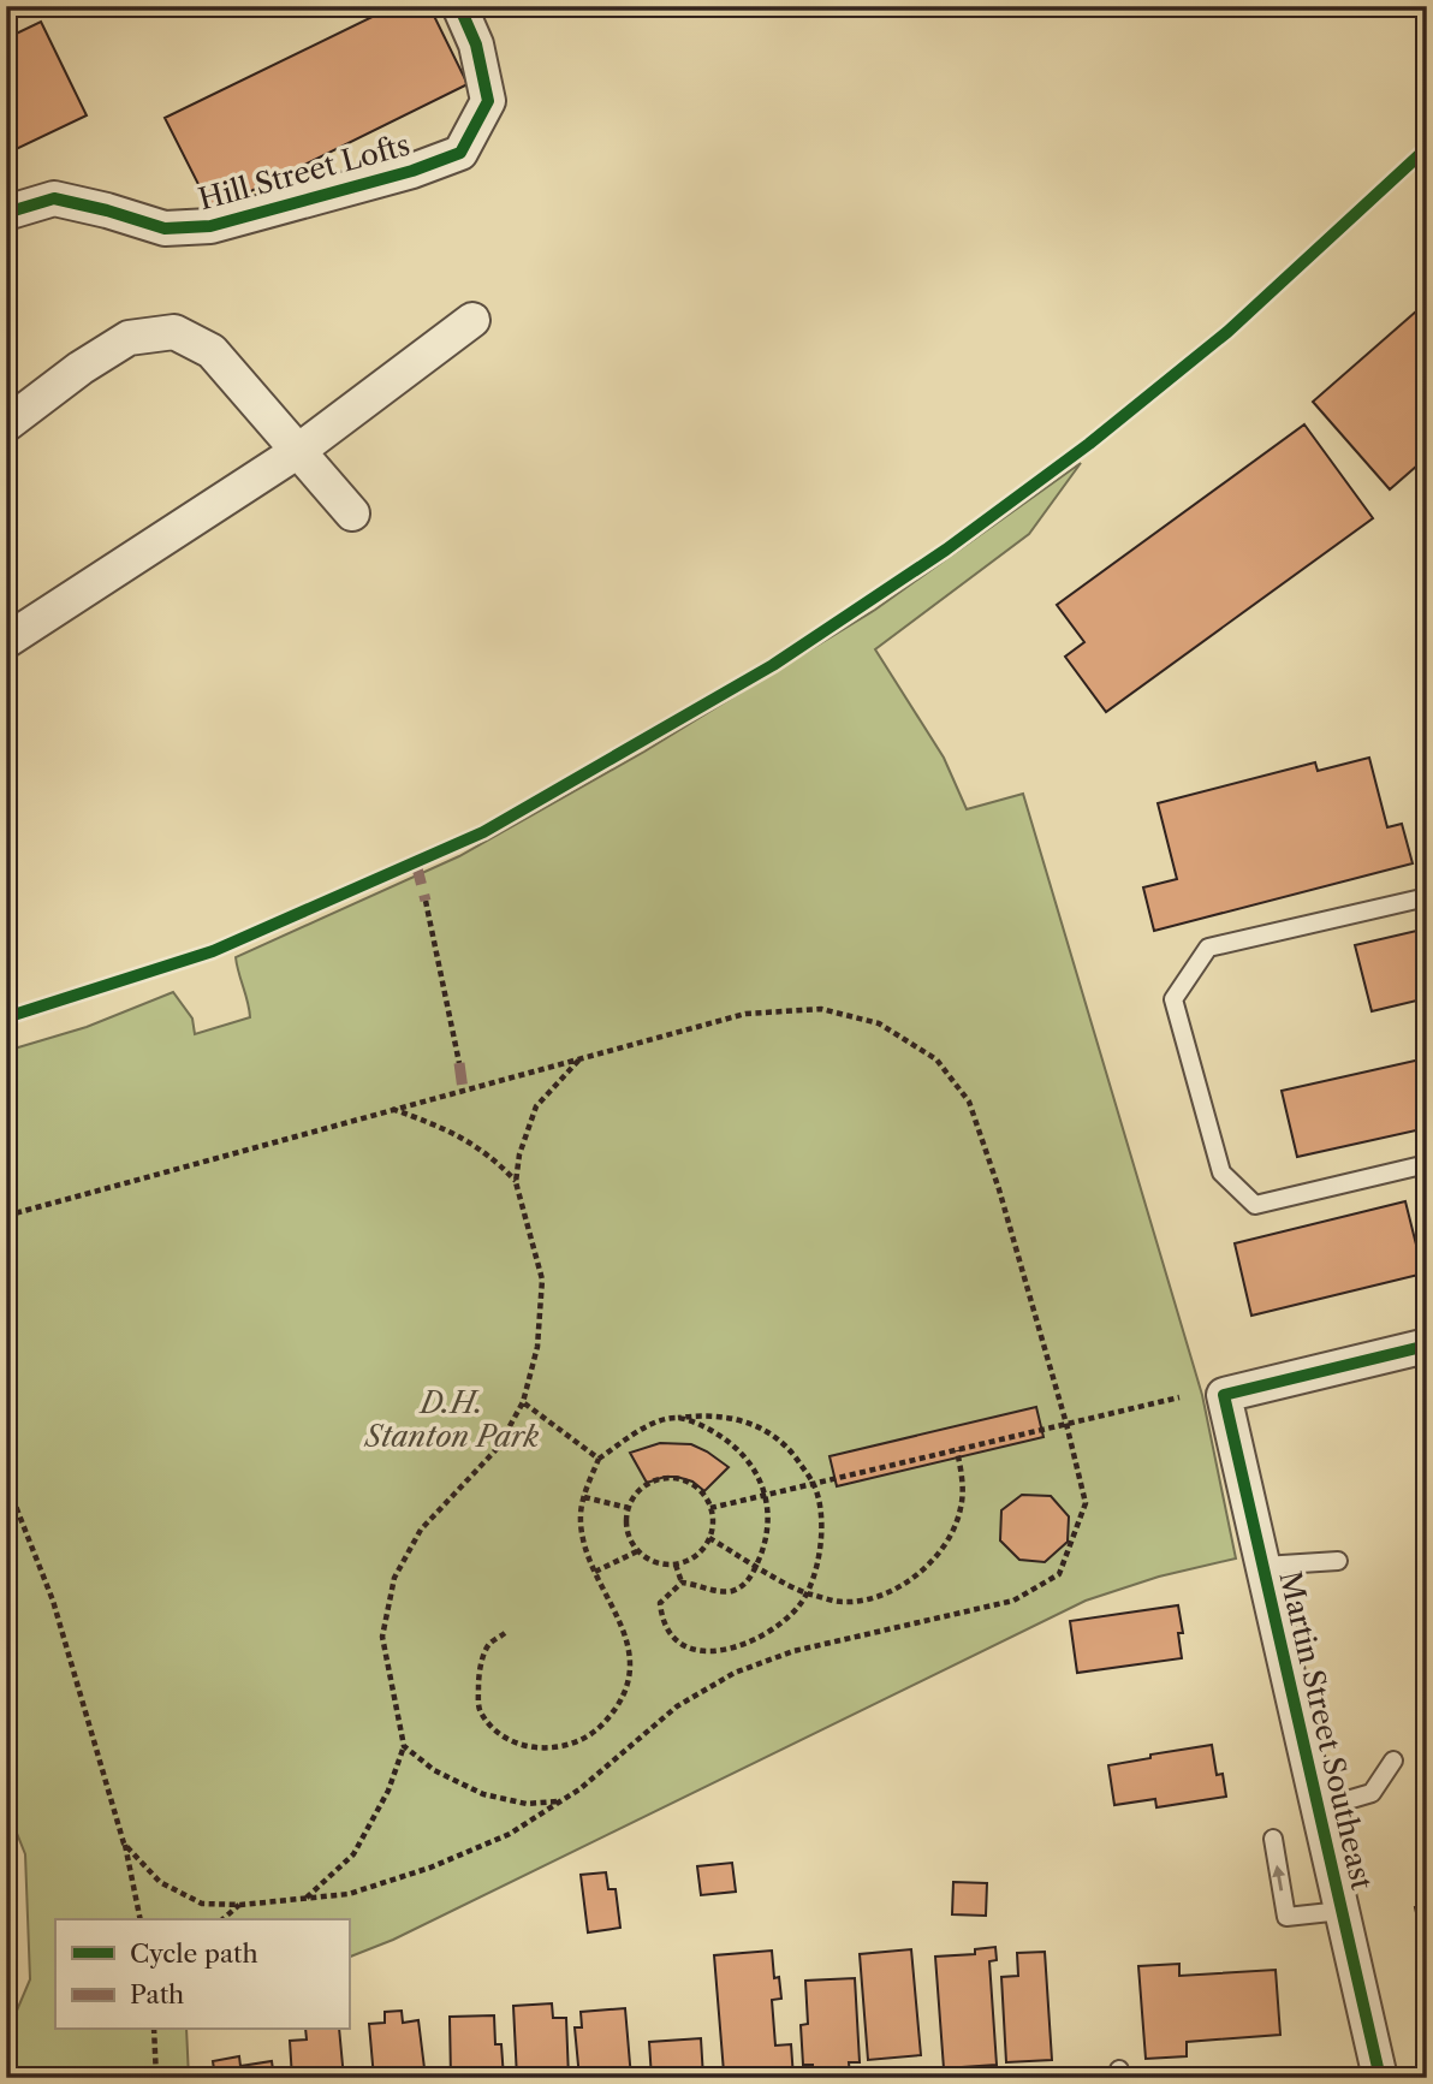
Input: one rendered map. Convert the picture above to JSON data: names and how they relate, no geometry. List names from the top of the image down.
{
  "streets": {
    "street": ["Hill Street Lofts", "Martin Street Southeast"]
  },
  "parks": ["D.H. Stanton Park"],
  "legend": ["Cycle path", "Path"]
}
